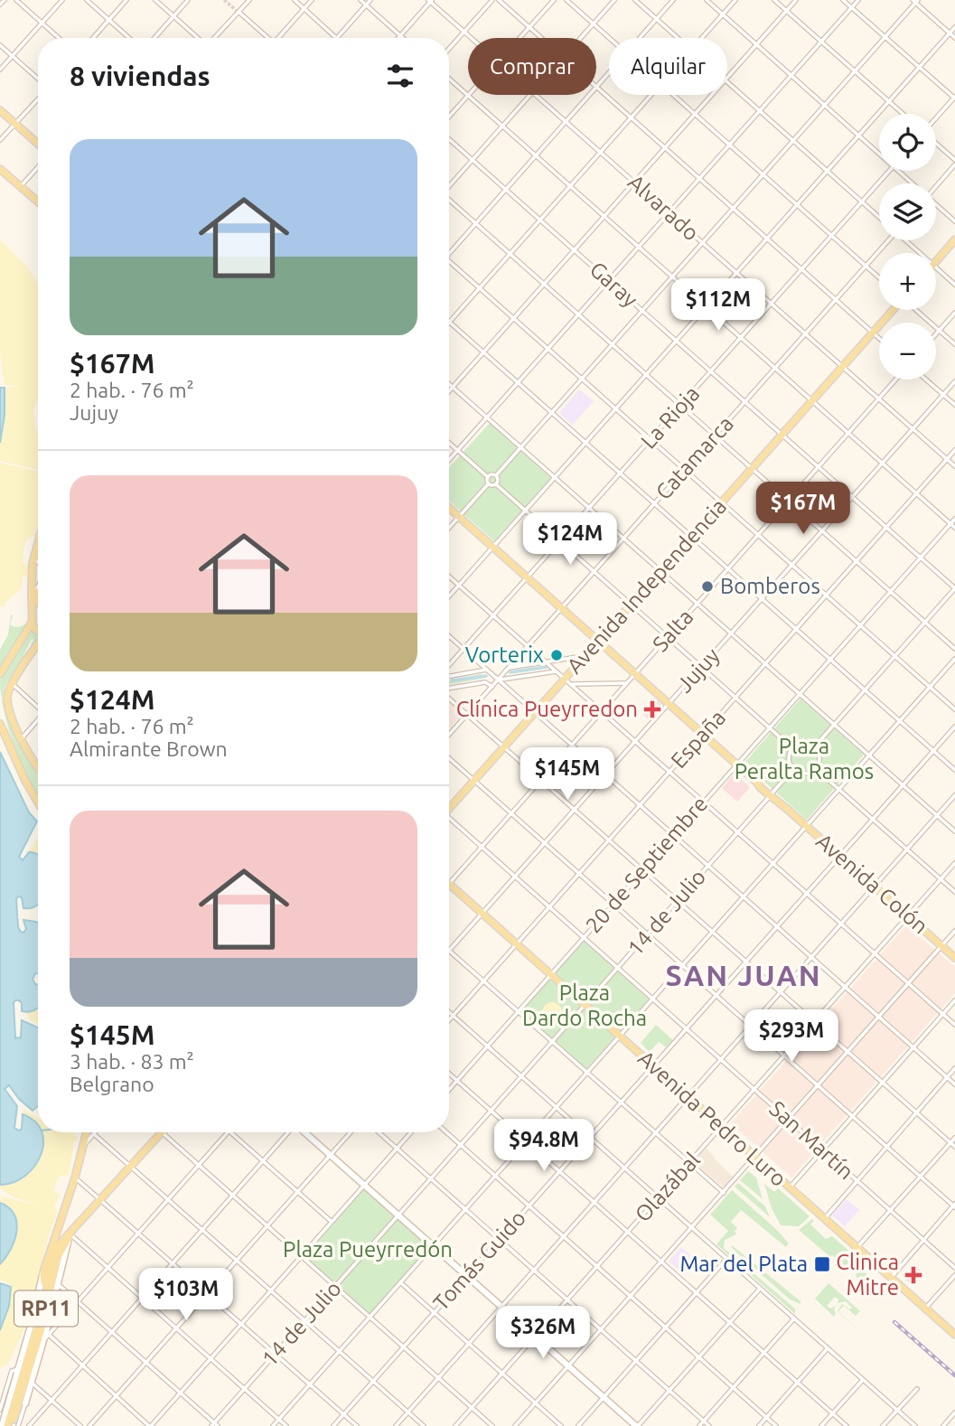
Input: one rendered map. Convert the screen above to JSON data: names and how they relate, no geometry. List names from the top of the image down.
{
  "streets": {
    "main road": [
      "Avenida Independencia",
      "Avenida Colón",
      "Avenida Pedro Luro",
      "RP11"
    ],
    "street": [
      "Alvarado",
      "Garay",
      "La Rioja",
      "Catamarca",
      "Salta",
      "Jujuy",
      "España",
      "20 de Septiembre",
      "14 de Julio",
      "San Martín",
      "Olazábal",
      "Tomás Guido"
    ]
  },
  "crossings": [
    ["Alvarado", "La Rioja"],
    ["Alvarado", "Catamarca"],
    ["Alvarado", "Avenida Independencia"],
    ["Alvarado", "Salta"],
    ["Alvarado", "Jujuy"],
    ["Alvarado", "España"],
    ["Garay", "La Rioja"],
    ["Garay", "Catamarca"],
    ["Garay", "Avenida Independencia"],
    ["Garay", "Salta"],
    ["Garay", "Jujuy"],
    ["Garay", "España"],
    ["Garay", "20 de Septiembre"],
    ["La Rioja", "Avenida Colón"],
    ["Catamarca", "Avenida Colón"],
    ["Avenida Independencia", "Avenida Colón"],
    ["Salta", "Avenida Colón"],
    ["Salta", "Avenida Pedro Luro"],
    ["Salta", "San Martín"],
    ["Jujuy", "Avenida Colón"],
    ["Jujuy", "Avenida Pedro Luro"],
    ["Jujuy", "San Martín"],
    ["España", "Avenida Colón"],
    ["España", "Avenida Pedro Luro"],
    ["España", "San Martín"],
    ["20 de Septiembre", "Avenida Colón"],
    ["20 de Septiembre", "Avenida Pedro Luro"],
    ["20 de Septiembre", "San Martín"],
    ["Avenida Colón", "14 de Julio"],
    ["Avenida Colón", "Olazábal"],
    ["Avenida Colón", "Tomás Guido"],
    ["14 de Julio", "Avenida Pedro Luro"],
    ["14 de Julio", "San Martín"],
    ["Avenida Pedro Luro", "Olazábal"],
    ["Avenida Pedro Luro", "Tomás Guido"],
    ["San Martín", "Olazábal"],
    ["San Martín", "Tomás Guido"]
  ],
  "districts": ["SAN JUAN"],
  "parks": ["Plaza Peralta Ramos", "Plaza Dardo Rocha", "Plaza Pueyrredón"],
  "places": {
    "other": ["Bomberos", "Vorterix"],
    "health": ["Clínica Pueyrredon", "Clinica Mitre"],
    "transit": ["Mar del Plata"]
  },
  "page": {
    "chip": ["Comprar", "Alquilar"],
    "heading": "8 viviendas",
    "map_buttons": ["+", "−"],
    "list": [
      {
        "name": "$167M",
        "note": "2 hab. · 76 m² · Jujuy"
      },
      {
        "name": "$124M",
        "note": "2 hab. · 76 m² · Almirante Brown"
      },
      {
        "name": "$145M",
        "note": "3 hab. · 83 m² · Belgrano"
      }
    ],
    "price": [
      "$112M",
      "$167M",
      "$124M",
      "$145M",
      "$293M",
      "$94.8M",
      "$103M",
      "$326M"
    ]
  }
}
